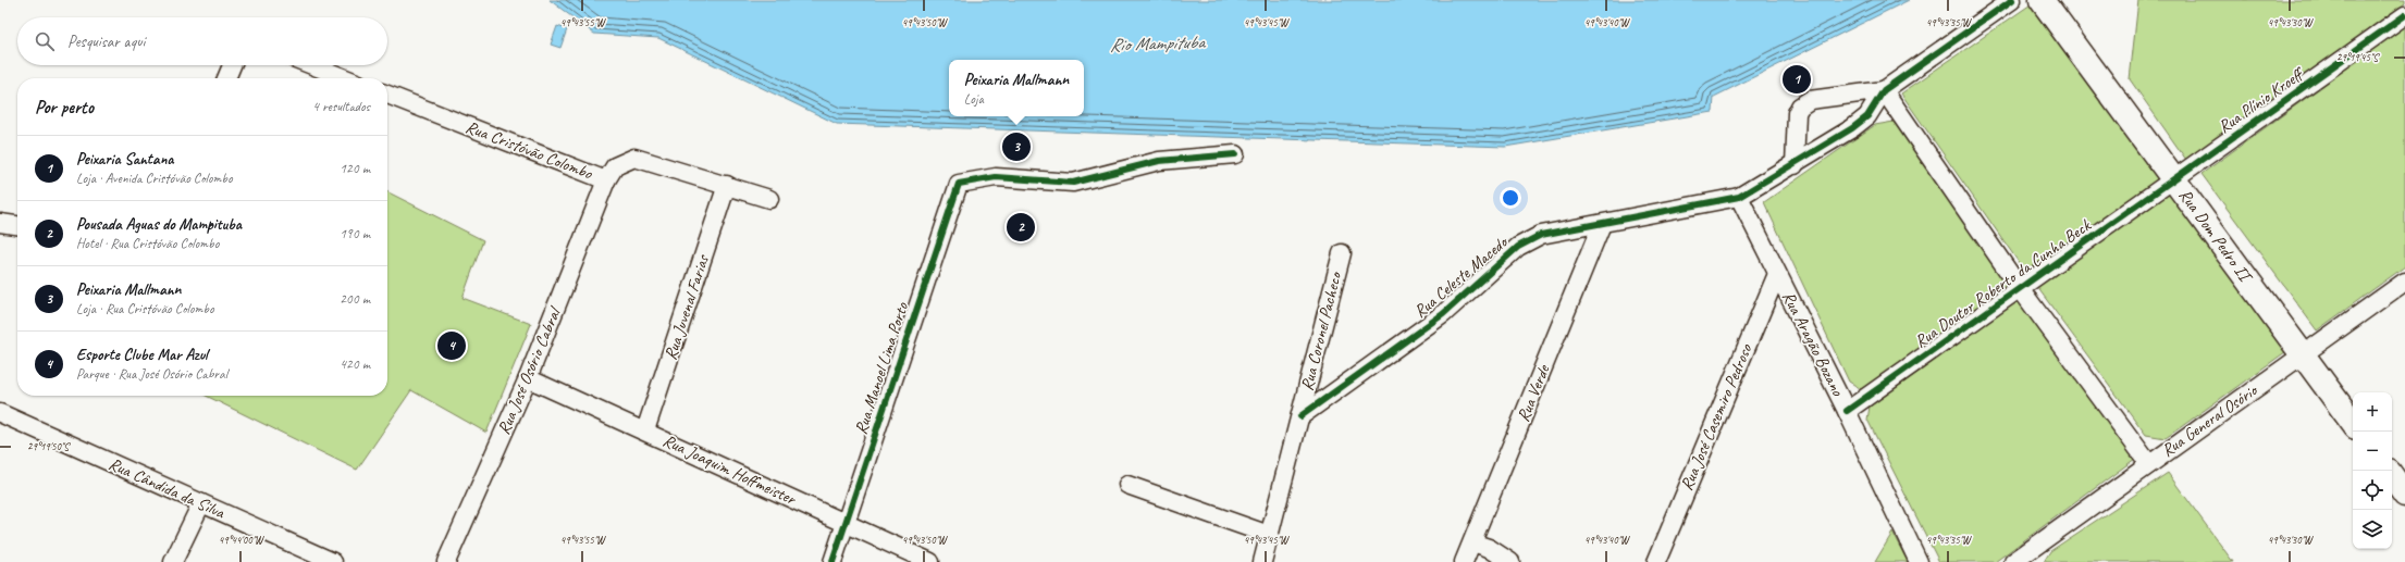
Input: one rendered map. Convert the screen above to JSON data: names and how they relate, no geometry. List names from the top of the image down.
{
  "streets": {
    "main road": ["Rua Dom Pedro II"],
    "street": [
      "Rua Plínio Kroeff",
      "Rua Cristóvão Colombo",
      "Rua Celeste Macedo",
      "Rua Doutor Roberto da Cunha Beck",
      "Rua Juvenal Farias",
      "Rua Coronel Pacheco",
      "Rua Aragão Bozano",
      "Rua Manoel Lima Porto",
      "Rua José Osório Cabral",
      "Rua Verde",
      "Rua José Casemiro Pedroso",
      "Rua General Osório",
      "Rua Joaquim Hoffmeister",
      "Rua Cândida da Silva"
    ]
  },
  "crossings": [
    ["Rua Plínio Kroeff", "Rua Dom Pedro II"],
    ["Rua Plínio Kroeff", "Rua Doutor Roberto da Cunha Beck"],
    ["Rua Cristóvão Colombo", "Rua Juvenal Farias"],
    ["Rua Cristóvão Colombo", "Rua José Osório Cabral"],
    ["Rua Dom Pedro II", "Rua Doutor Roberto da Cunha Beck"],
    ["Rua Dom Pedro II", "Rua General Osório"],
    ["Rua Celeste Macedo", "Rua Coronel Pacheco"],
    ["Rua Celeste Macedo", "Rua Aragão Bozano"],
    ["Rua Celeste Macedo", "Rua Verde"],
    ["Rua Doutor Roberto da Cunha Beck", "Rua Aragão Bozano"],
    ["Rua Juvenal Farias", "Rua Joaquim Hoffmeister"],
    ["Rua Aragão Bozano", "Rua José Casemiro Pedroso"],
    ["Rua Manoel Lima Porto", "Rua Joaquim Hoffmeister"],
    ["Rua José Osório Cabral", "Rua Joaquim Hoffmeister"]
  ],
  "water": ["Rio Mampituba"],
  "page": {
    "search": "Pesquisar aqui",
    "popup": ["Peixaria Mallmann", "Loja"],
    "pins": [
      "1",
      "3",
      "2",
      "4"
    ],
    "heading": ["Por perto", "4 resultados"],
    "list": [
      {
        "mark": "1",
        "name": "Peixaria Santana",
        "note": "Loja · Avenida Cristóvão Colombo",
        "value": "120 m"
      },
      {
        "mark": "2",
        "name": "Pousada Aguas do Mampituba",
        "note": "Hotel · Rua Cristóvão Colombo",
        "value": "190 m"
      },
      {
        "mark": "3",
        "name": "Peixaria Mallmann",
        "note": "Loja · Rua Cristóvão Colombo",
        "value": "200 m"
      },
      {
        "mark": "4",
        "name": "Esporte Clube Mar Azul",
        "note": "Parque · Rua José Osório Cabral",
        "value": "420 m"
      }
    ],
    "map_buttons": ["+", "−"]
  },
  "coordinates": [
    "49°43'55\"W",
    "49°43'50\"W",
    "49°43'45\"W",
    "49°43'40\"W",
    "49°43'35\"W",
    "49°43'30\"W",
    "29°19'45\"S",
    "29°19'50\"S",
    "49°44'00\"W"
  ]
}
